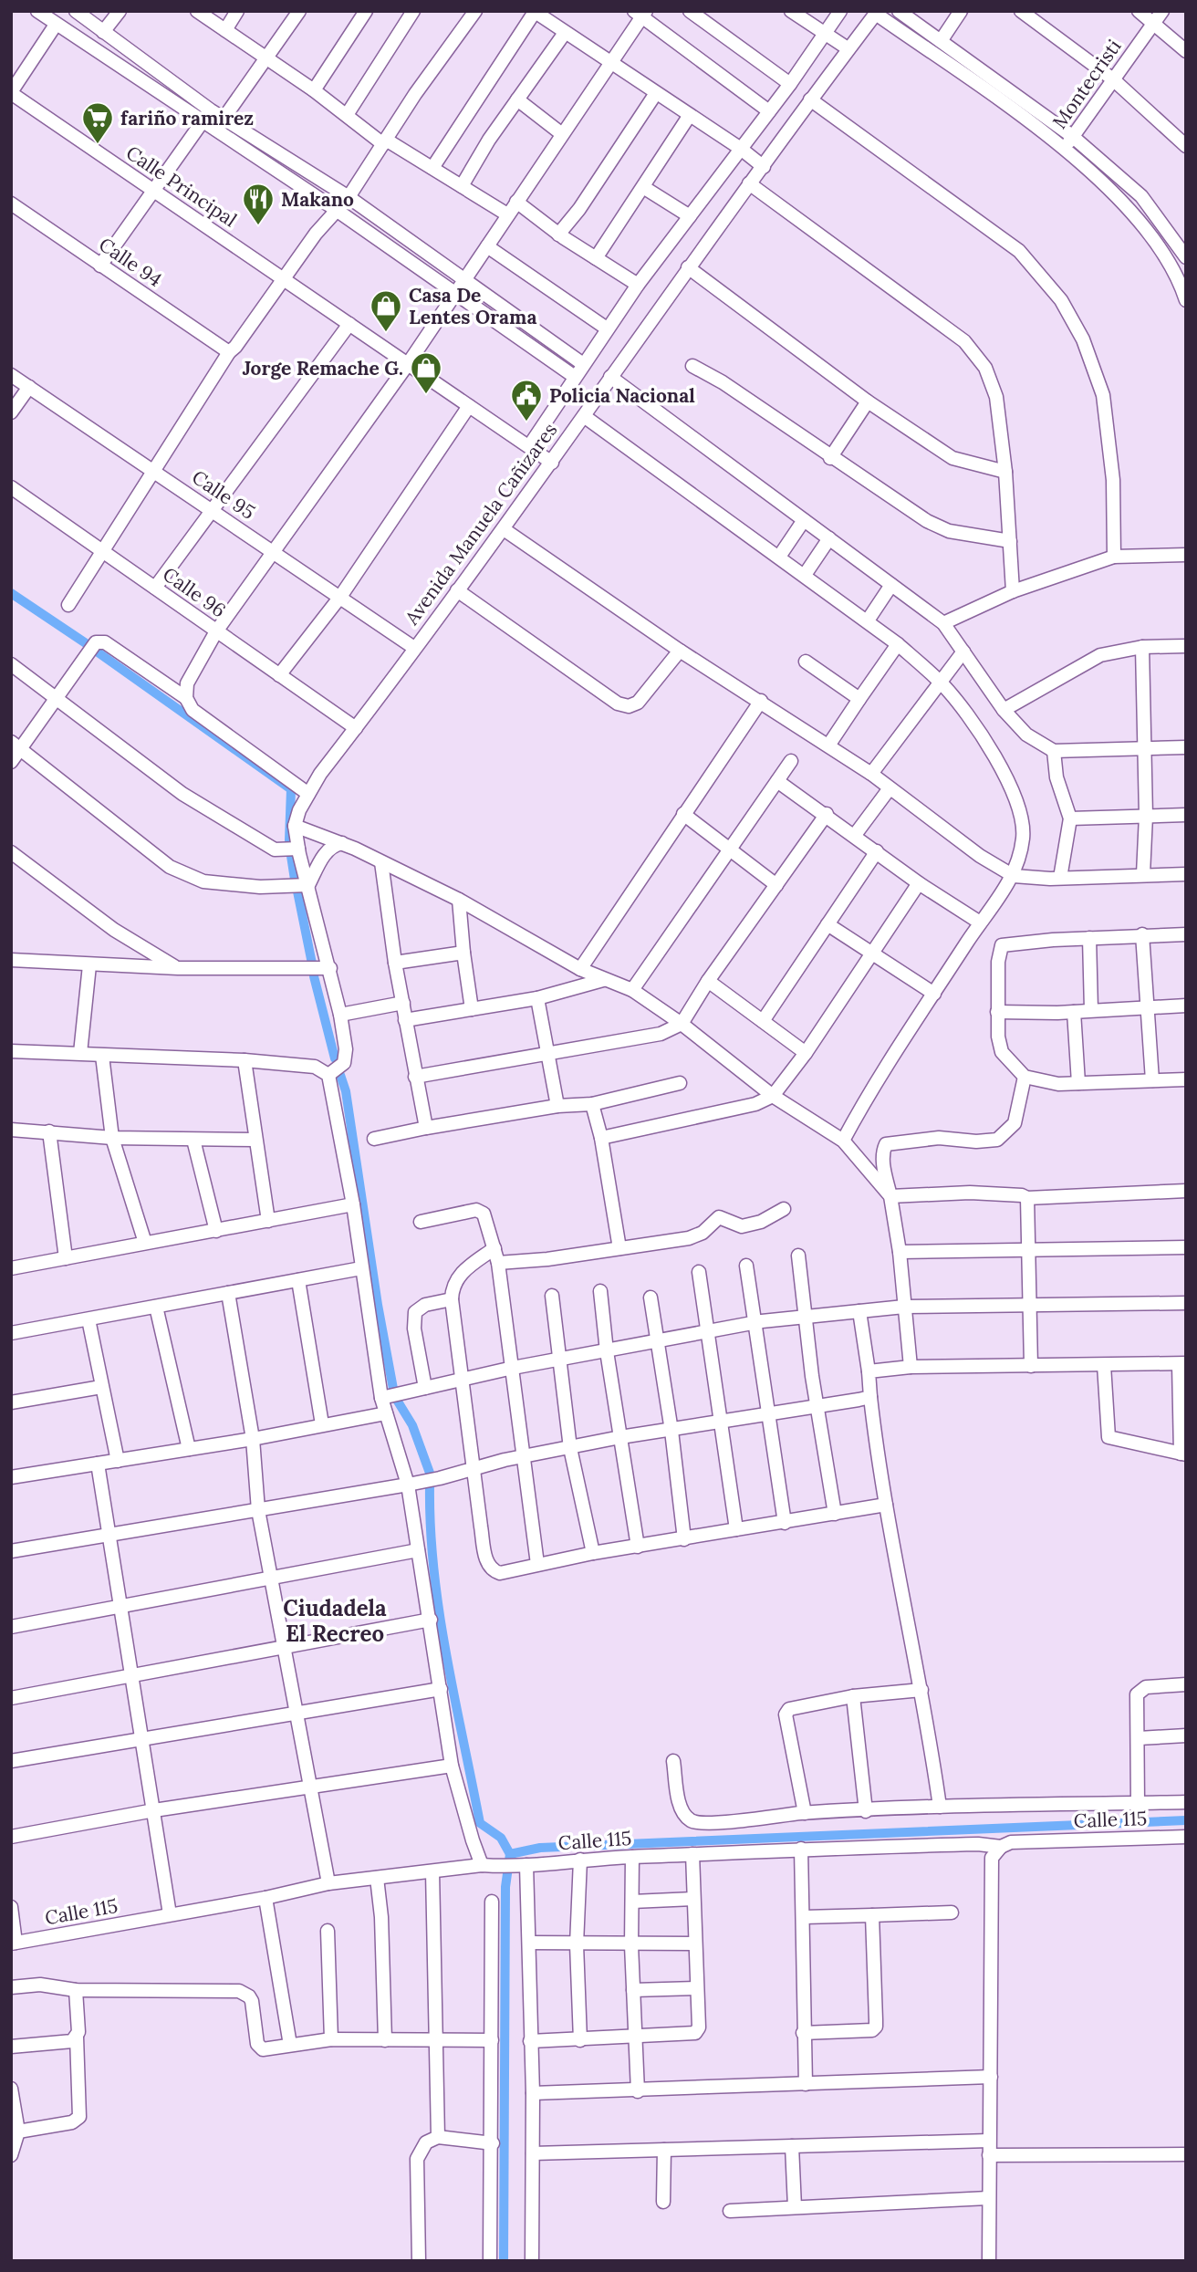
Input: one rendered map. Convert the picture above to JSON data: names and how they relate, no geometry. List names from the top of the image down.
{
  "streets": {
    "street": [
      "Montecristi",
      "Calle Principal",
      "Calle 94",
      "Calle 95",
      "Avenida Manuela Cañizares",
      "Calle 96",
      "Calle 115"
    ]
  },
  "crossings": [
    ["Calle Principal", "Avenida Manuela Cañizares"],
    ["Calle 95", "Avenida Manuela Cañizares"],
    ["Avenida Manuela Cañizares", "Calle 96"]
  ],
  "districts": ["Ciudadela El Recreo"],
  "places": {
    "supermarket": ["fariño ramirez"],
    "restaurant": ["Makano"],
    "shop": ["Casa De Lentes Orama", "Jorge Remache G."],
    "public building": ["Policia Nacional"]
  }
}
